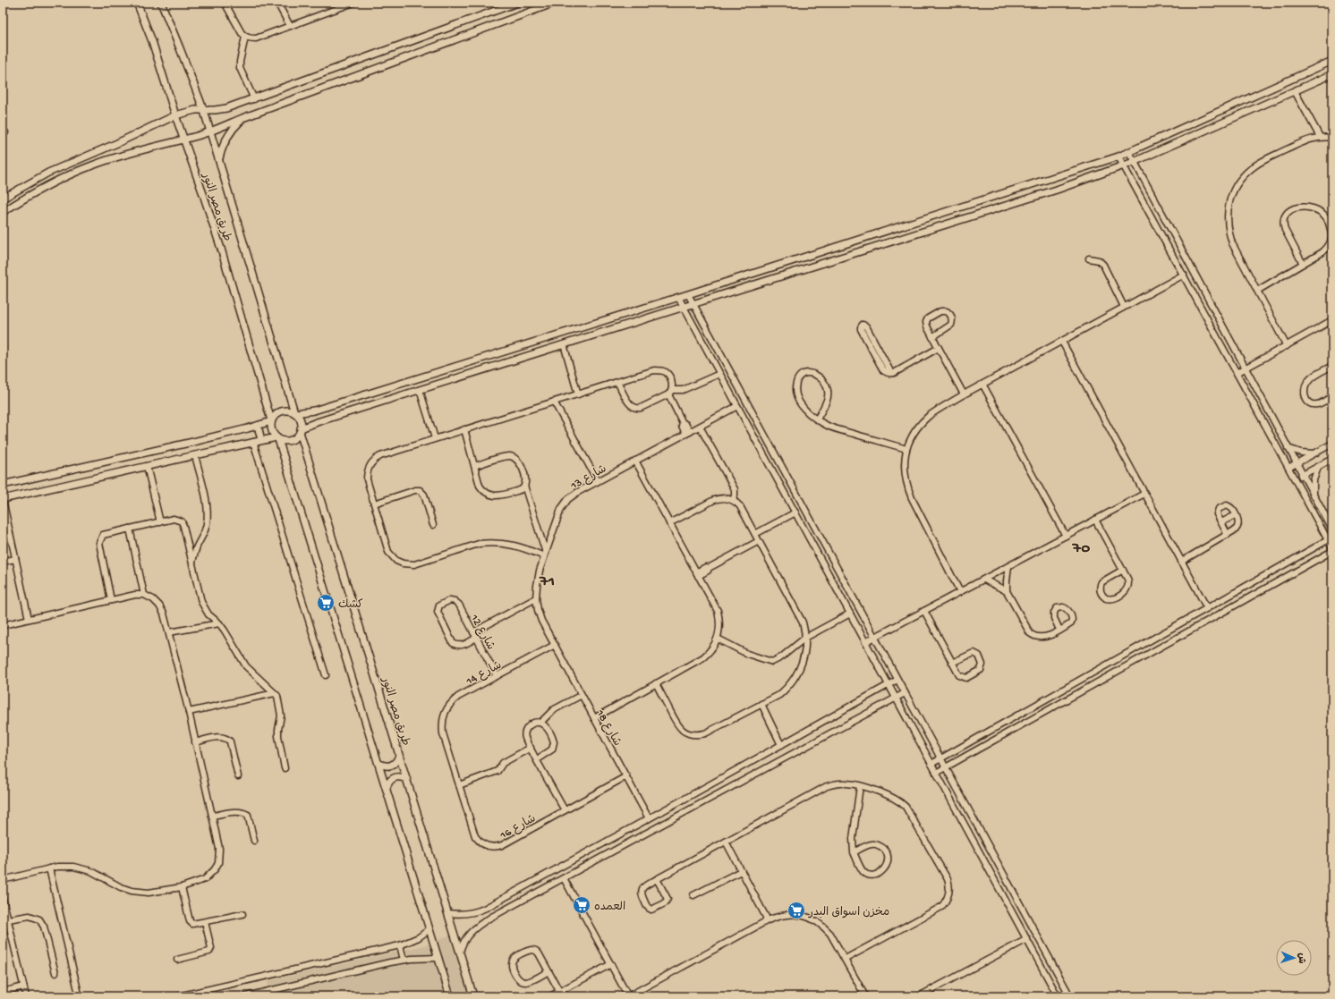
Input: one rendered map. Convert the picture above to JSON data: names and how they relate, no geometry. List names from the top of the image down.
{
  "streets": {
    "street": [
      "طريق مصر النور",
      "شارع 13",
      "شارع 12",
      "شارع 14",
      "شارع 18",
      "شارع 16"
    ]
  },
  "crossings": [
    ["شارع 13", "شارع 14"],
    ["شارع 13", "شارع 18"],
    ["شارع 12", "شارع 14"],
    ["شارع 14", "شارع 18"],
    ["شارع 14", "شارع 16"],
    ["شارع 18", "شارع 16"]
  ],
  "districts": ["70", "71"],
  "places": {
    "supermarket": ["كشك", "العمده", "مخزن اسواق البدر"]
  },
  "north": "right"
}
